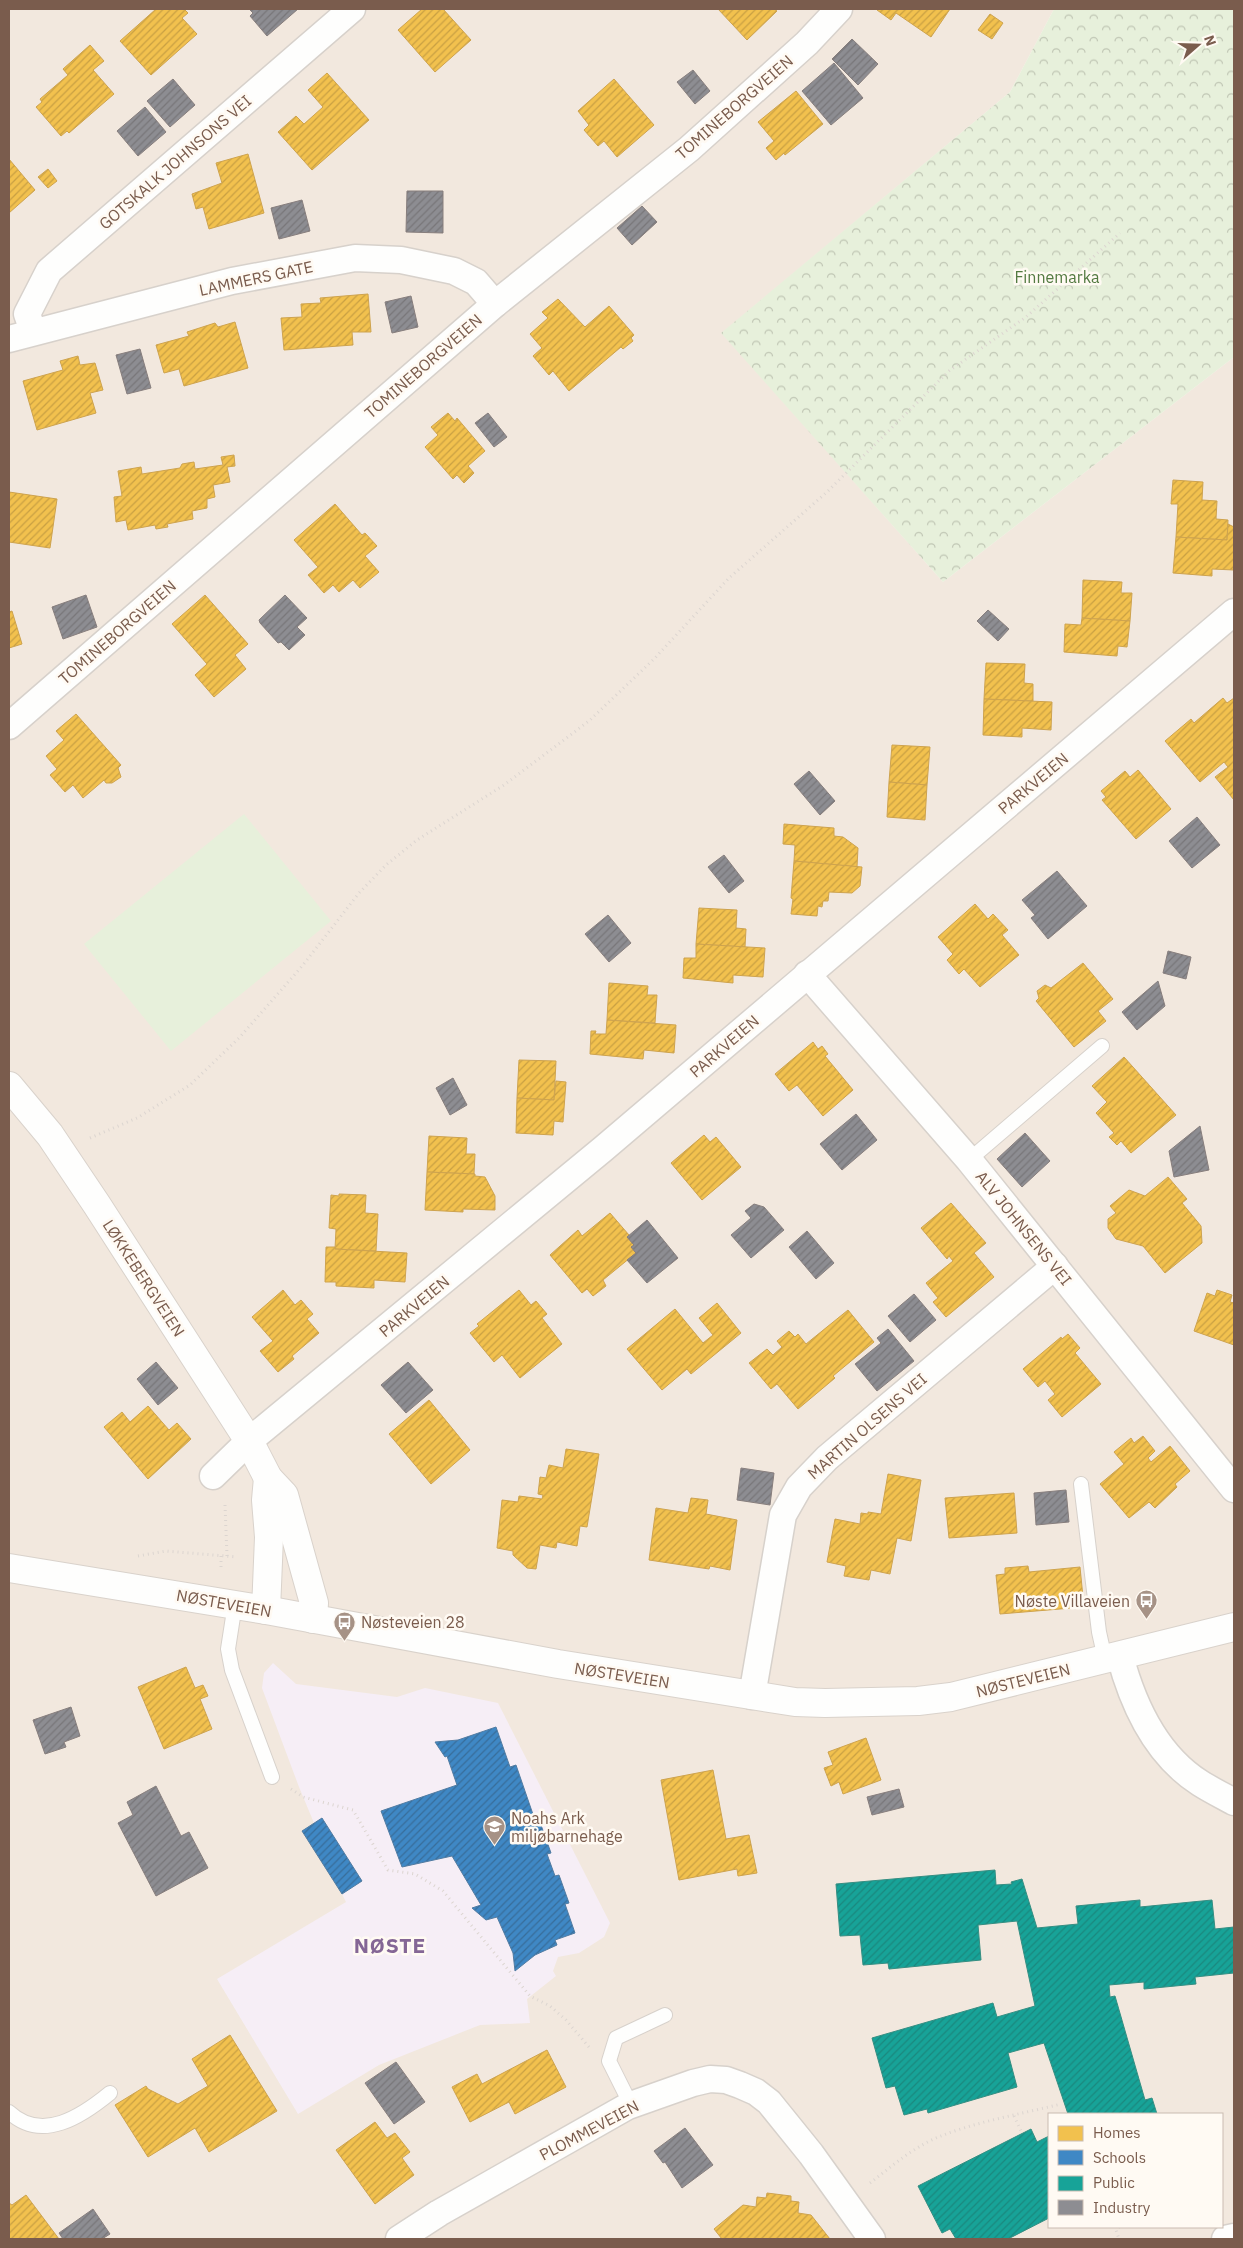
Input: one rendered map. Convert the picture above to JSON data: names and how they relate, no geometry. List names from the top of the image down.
{
  "streets": {
    "main road": ["LØKKEBERGVEIEN", "NØSTEVEIEN"],
    "street": [
      "TOMINEBORGVEIEN",
      "GOTSKALK JOHNSONS VEI",
      "LAMMERS GATE",
      "PARKVEIEN",
      "ALV JOHNSENS VEI",
      "MARTIN OLSENS VEI",
      "PLOMMEVEIEN"
    ]
  },
  "crossings": [
    ["TOMINEBORGVEIEN", "LAMMERS GATE"],
    ["GOTSKALK JOHNSONS VEI", "LAMMERS GATE"],
    ["PARKVEIEN", "ALV JOHNSENS VEI"],
    ["PARKVEIEN", "LØKKEBERGVEIEN"],
    ["ALV JOHNSENS VEI", "MARTIN OLSENS VEI"],
    ["LØKKEBERGVEIEN", "NØSTEVEIEN"],
    ["MARTIN OLSENS VEI", "NØSTEVEIEN"]
  ],
  "districts": ["NØSTE"],
  "parks": ["Finnemarka"],
  "places": {
    "bus stop": ["Nøste Villaveien", "Nøsteveien 28"],
    "school or university": ["Noahs Ark miljøbarnehage"]
  },
  "legend": [
    "Homes",
    "Schools",
    "Public",
    "Industry"
  ],
  "north": "right"
}
